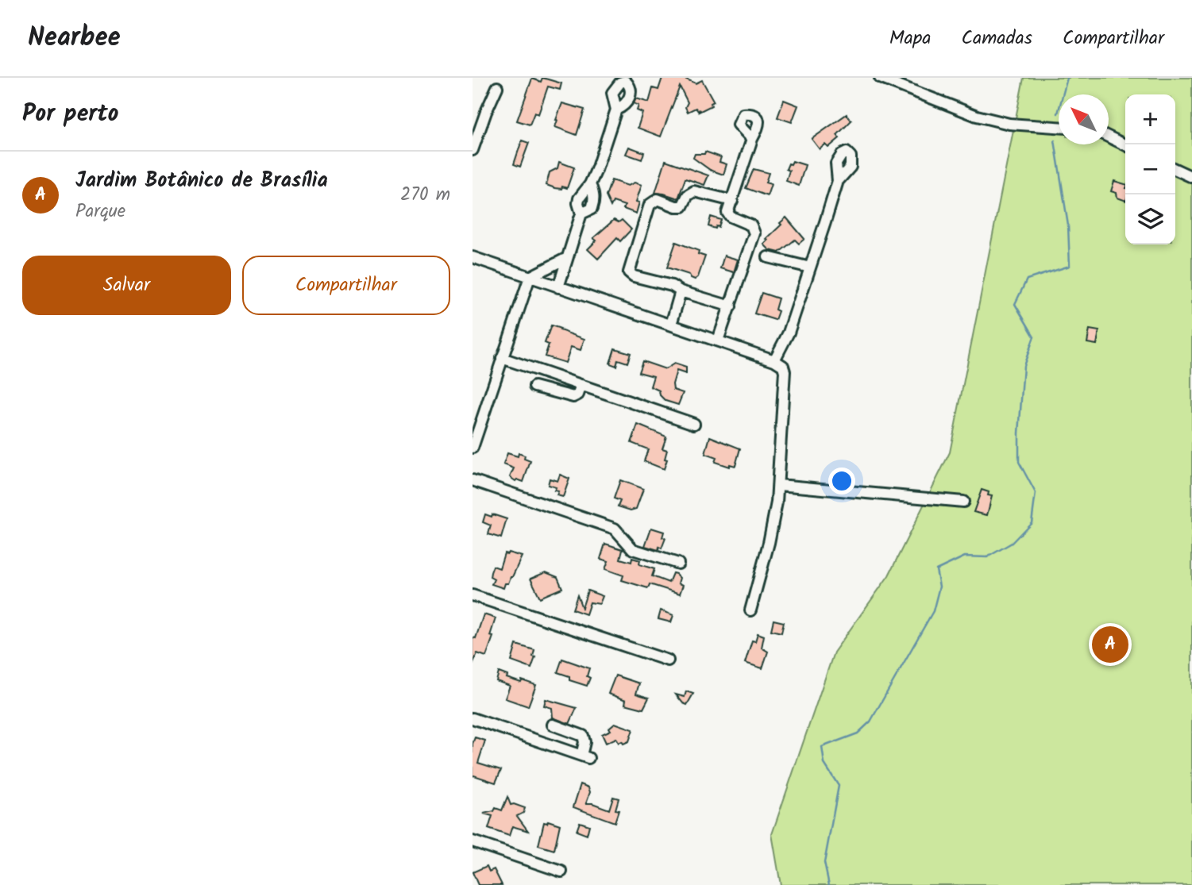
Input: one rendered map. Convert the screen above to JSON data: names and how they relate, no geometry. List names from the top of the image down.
{
  "north": "top left",
  "page": {
    "header": "Nearbee",
    "nav": ["Mapa", "Camadas", "Compartilhar"],
    "heading": "Por perto",
    "map_buttons": ["+", "−"],
    "list": [
      {
        "mark": "A",
        "name": "Jardim Botânico de Brasília",
        "note": "Parque",
        "value": "270 m"
      }
    ],
    "buttons": ["Salvar", "Compartilhar"],
    "pins": "A"
  }
}
